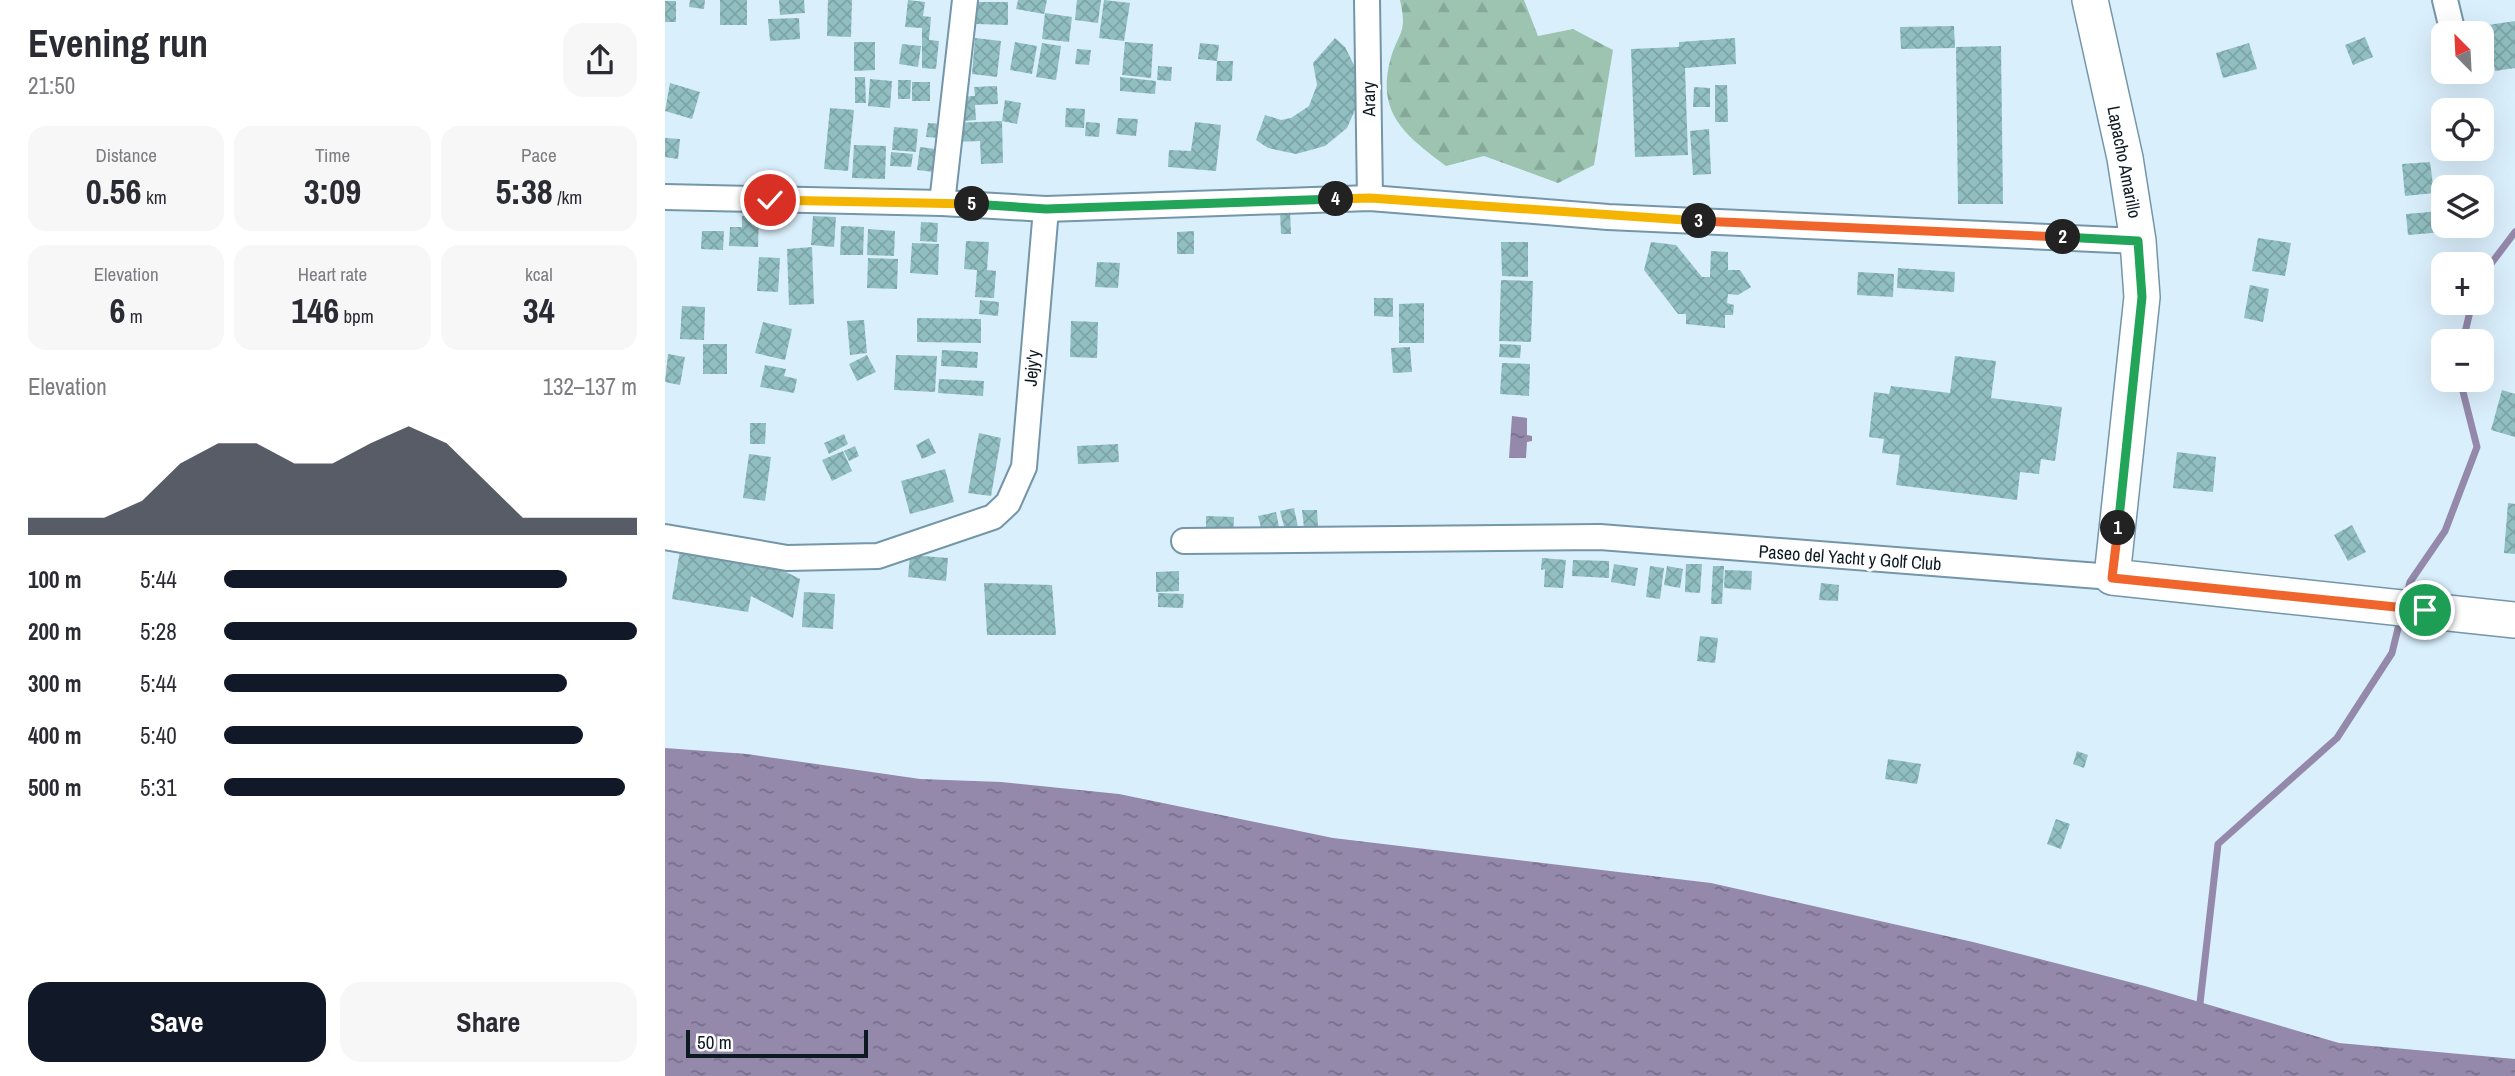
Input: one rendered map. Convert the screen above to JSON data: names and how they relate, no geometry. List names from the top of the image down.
{
  "streets": {
    "main road": ["Lapacho Amarillo", "Paseo del Yacht y Golf Club"],
    "street": ["Arary", "Jejy'y"]
  },
  "crossings": [
    ["Lapacho Amarillo", "Paseo del Yacht y Golf Club"]
  ],
  "scale_bar": "50 m",
  "north": "top left",
  "page": {
    "heading": ["Evening run", "21:50"],
    "map_buttons": ["+", "−"],
    "stats": [
      ["Distance", "0.56 km"],
      ["Time", "3:09"],
      ["Pace", "5:38 /km"],
      ["Elevation", "6 m"],
      ["Heart rate", "146 bpm"],
      ["kcal", "34"]
    ],
    "pins": [
      "4",
      "5",
      "3",
      "2",
      "1"
    ],
    "chart": ["Elevation", "132–137 m"],
    "list": [
      {
        "name": "100 m",
        "note": "5:44"
      },
      {
        "name": "200 m",
        "note": "5:28"
      },
      {
        "name": "300 m",
        "note": "5:44"
      },
      {
        "name": "400 m",
        "note": "5:40"
      },
      {
        "name": "500 m",
        "note": "5:31"
      }
    ],
    "buttons": ["Save", "Share"],
    "scale": "50 m"
  }
}
